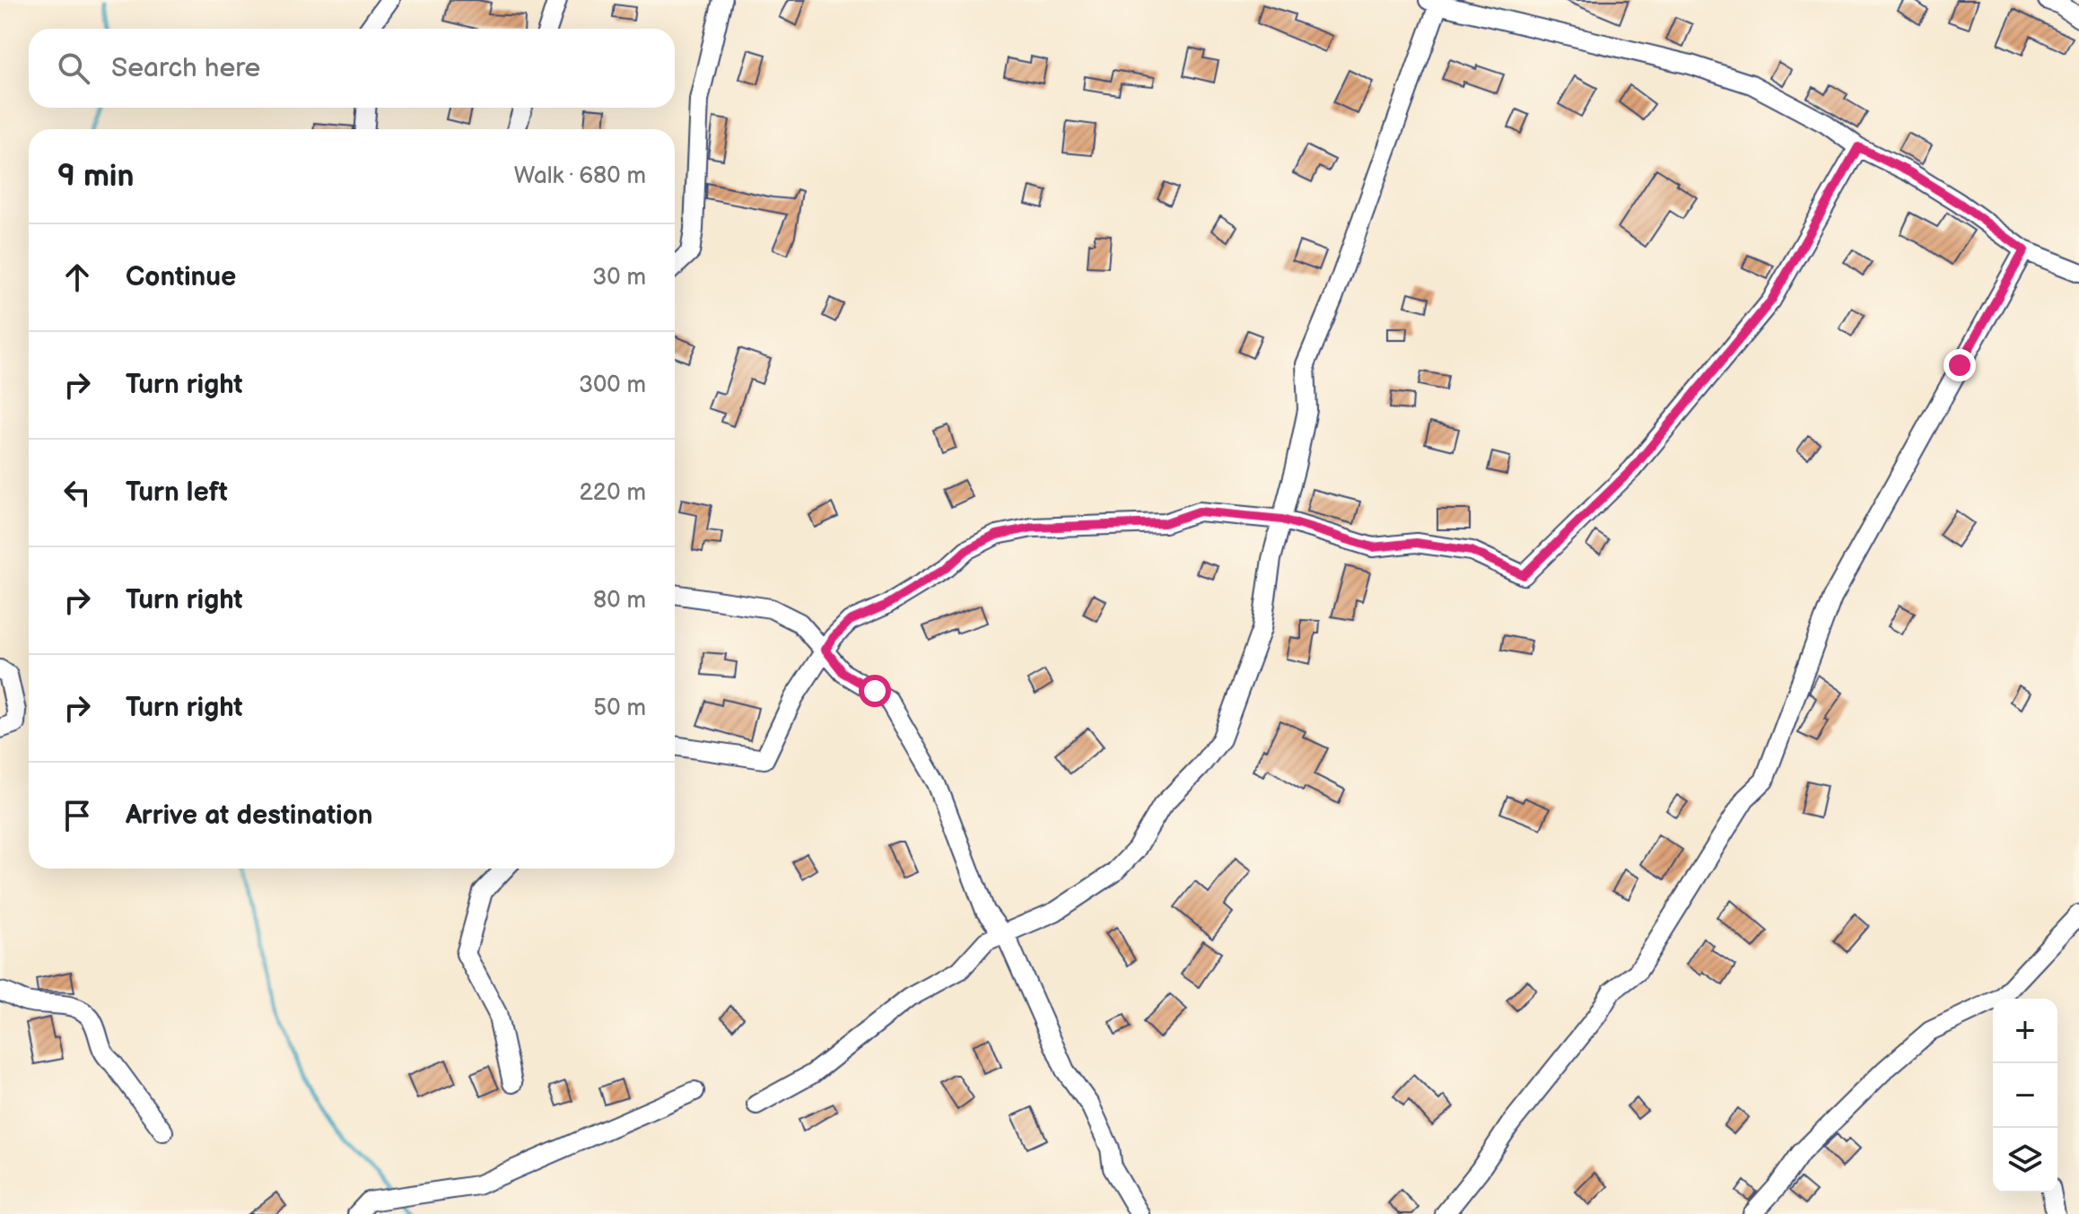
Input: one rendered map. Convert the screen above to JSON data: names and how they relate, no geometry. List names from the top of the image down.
{
  "page": {
    "search": "Search here",
    "heading": ["9 min", "Walk · 680 m"],
    "list": [
      ["Continue", "30 m"],
      ["Turn right", "300 m"],
      ["Turn left", "220 m"],
      ["Turn right", "80 m"],
      ["Turn right", "50 m"],
      "Arrive at destination"
    ],
    "map_buttons": ["+", "−"]
  }
}
